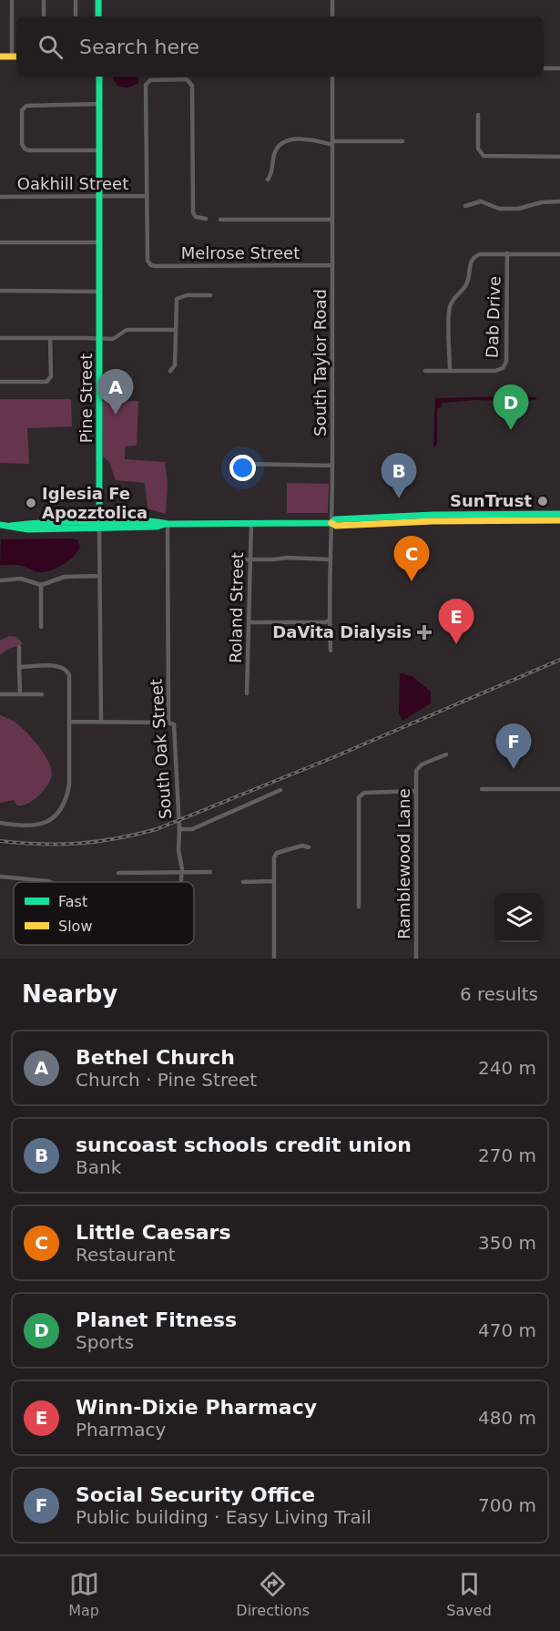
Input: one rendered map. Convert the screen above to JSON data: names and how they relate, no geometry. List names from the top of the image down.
{
  "streets": {
    "main road": ["Pine Street"],
    "street": [
      "Oakhill Street",
      "Melrose Street",
      "Dab Drive",
      "South Taylor Road",
      "Roland Street",
      "South Oak Street",
      "Ramblewood Lane"
    ]
  },
  "crossings": [
    ["Oakhill Street", "Melrose Street"],
    ["Oakhill Street", "Pine Street"],
    ["Melrose Street", "South Taylor Road"]
  ],
  "places": {
    "other": ["SunTrust", "Iglesia Fe Apozztolica"],
    "health": ["DaVita Dialysis"]
  },
  "legend": ["Fast", "Slow"],
  "page": {
    "search": "Search here",
    "pins": [
      "A",
      "D",
      "B",
      "C",
      "E",
      "F"
    ],
    "heading": ["Nearby", "6 results"],
    "list": [
      {
        "mark": "A",
        "name": "Bethel Church",
        "note": "Church · Pine Street",
        "value": "240 m"
      },
      {
        "mark": "B",
        "name": "suncoast schools credit union",
        "note": "Bank",
        "value": "270 m"
      },
      {
        "mark": "C",
        "name": "Little Caesars",
        "note": "Restaurant",
        "value": "350 m"
      },
      {
        "mark": "D",
        "name": "Planet Fitness",
        "note": "Sports",
        "value": "470 m"
      },
      {
        "mark": "E",
        "name": "Winn-Dixie Pharmacy",
        "note": "Pharmacy",
        "value": "480 m"
      },
      {
        "mark": "F",
        "name": "Social Security Office",
        "note": "Public building · Easy Living Trail",
        "value": "700 m"
      }
    ],
    "nav": ["Map", "Directions", "Saved"]
  }
}
